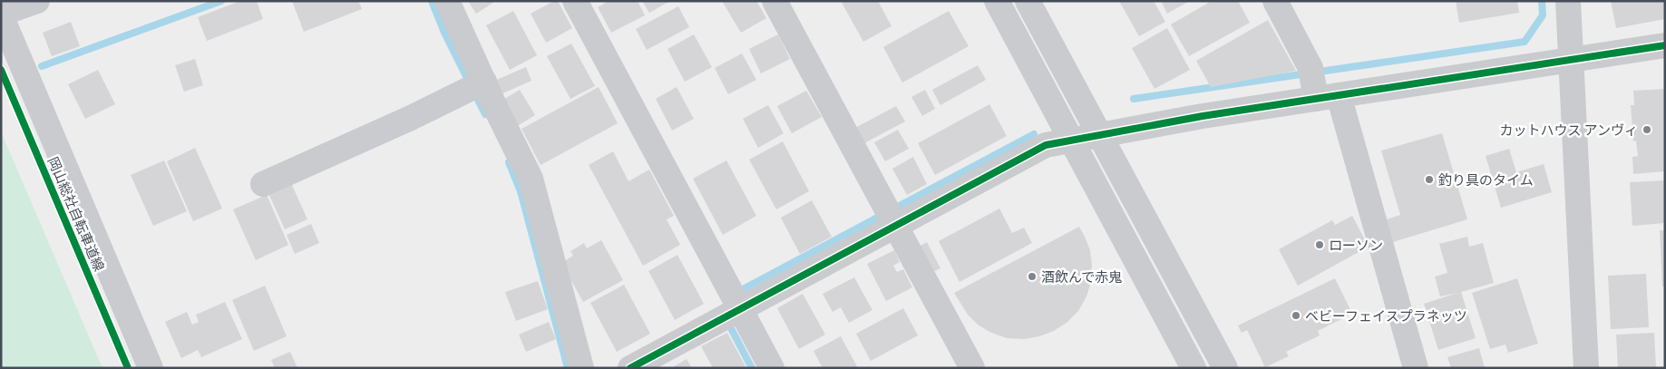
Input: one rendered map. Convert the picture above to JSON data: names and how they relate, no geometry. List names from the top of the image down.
{
  "streets": {
    "cycle path": ["岡山総社自転車道線"]
  },
  "places": [
    "カットハウス アンヴィ",
    "釣り具のタイム",
    "ローソン",
    "酒飲んで赤鬼",
    "ベビーフェイスプラネッツ"
  ]
}
